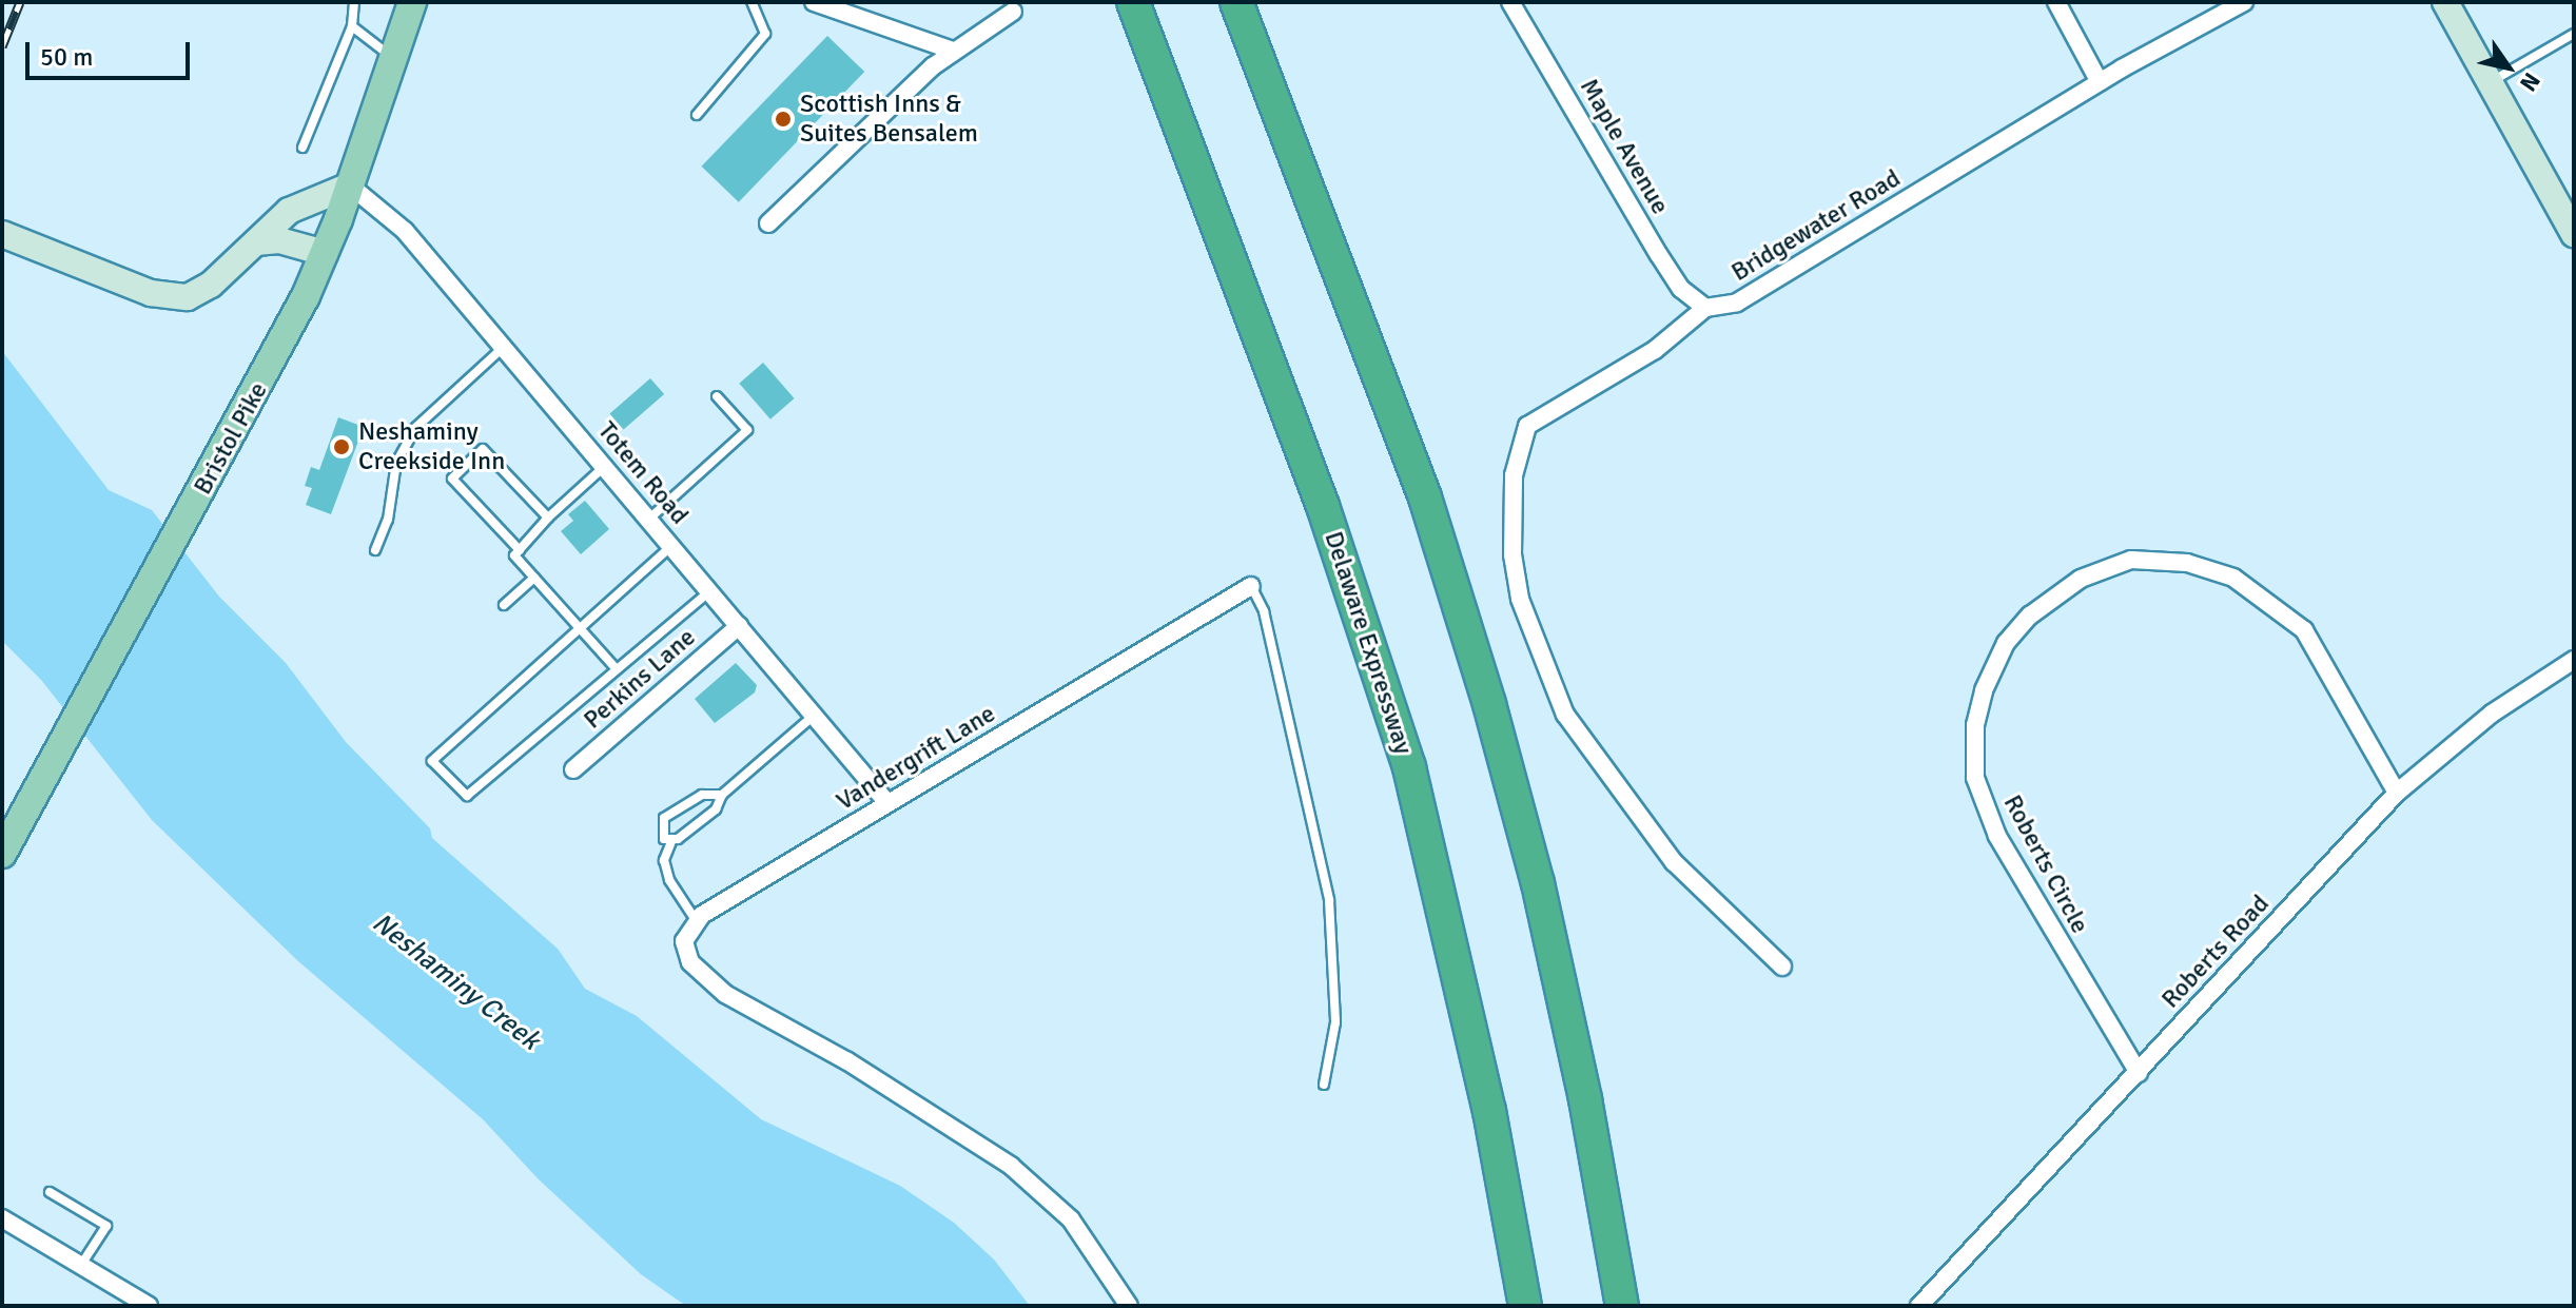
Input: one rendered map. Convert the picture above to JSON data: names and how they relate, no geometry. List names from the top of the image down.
{
  "streets": {
    "highway": ["Delaware Expressway"],
    "main road": ["Bristol Pike"],
    "street": [
      "Maple Avenue",
      "Bridgewater Road",
      "Totem Road",
      "Perkins Lane",
      "Vandergrift Lane",
      "Roberts Circle",
      "Roberts Road"
    ]
  },
  "crossings": [
    ["Maple Avenue", "Bridgewater Road"],
    ["Bristol Pike", "Totem Road"],
    ["Totem Road", "Perkins Lane"],
    ["Totem Road", "Vandergrift Lane"],
    ["Roberts Circle", "Roberts Road"]
  ],
  "water": ["Neshaminy Creek"],
  "places": ["Scottish Inns & Suites Bensalem", "Neshaminy Creekside Inn"],
  "scale_bar": "50 m",
  "north": "bottom right"
}
